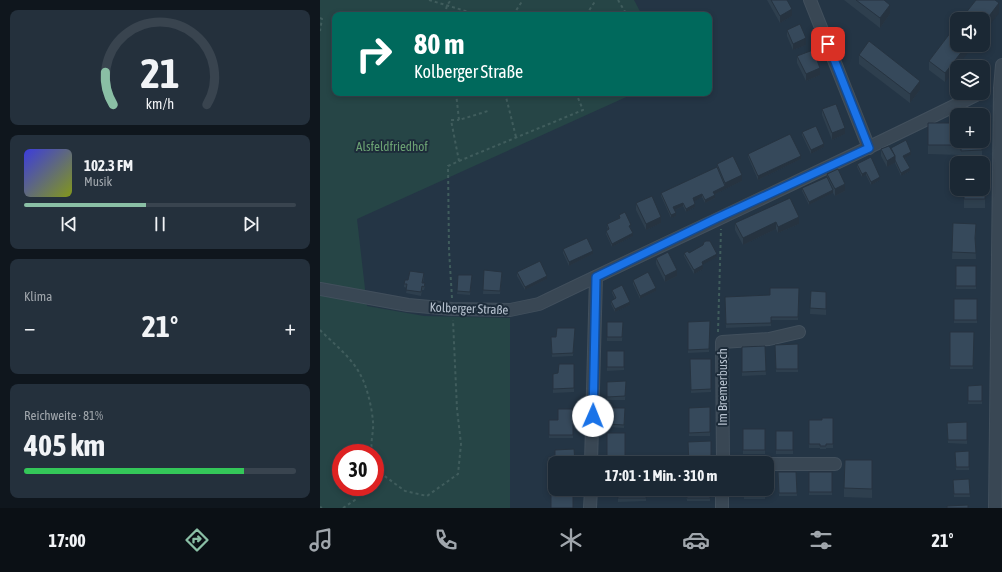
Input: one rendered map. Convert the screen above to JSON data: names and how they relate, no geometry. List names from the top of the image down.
{
  "streets": {
    "street": ["Kolberger Straße", "Im Bremerbusch"]
  },
  "parks": ["Alsfeldfriedhof"],
  "page": {
    "map_buttons": ["+", "−"],
    "turn": ["80 m", "Kolberger Straße"],
    "song": ["102.3 FM", "Musik"],
    "tile": [
      "Klima",
      ["Reichweite · 81%", "405 km"]
    ],
    "heat": ["−", "21°", "+"],
    "limit": "30",
    "trip": "17:01 · 1 Min. · 310 m",
    "tabs": ["17:00", "21°"],
    "gauge": ["21", "km/h"]
  }
}
